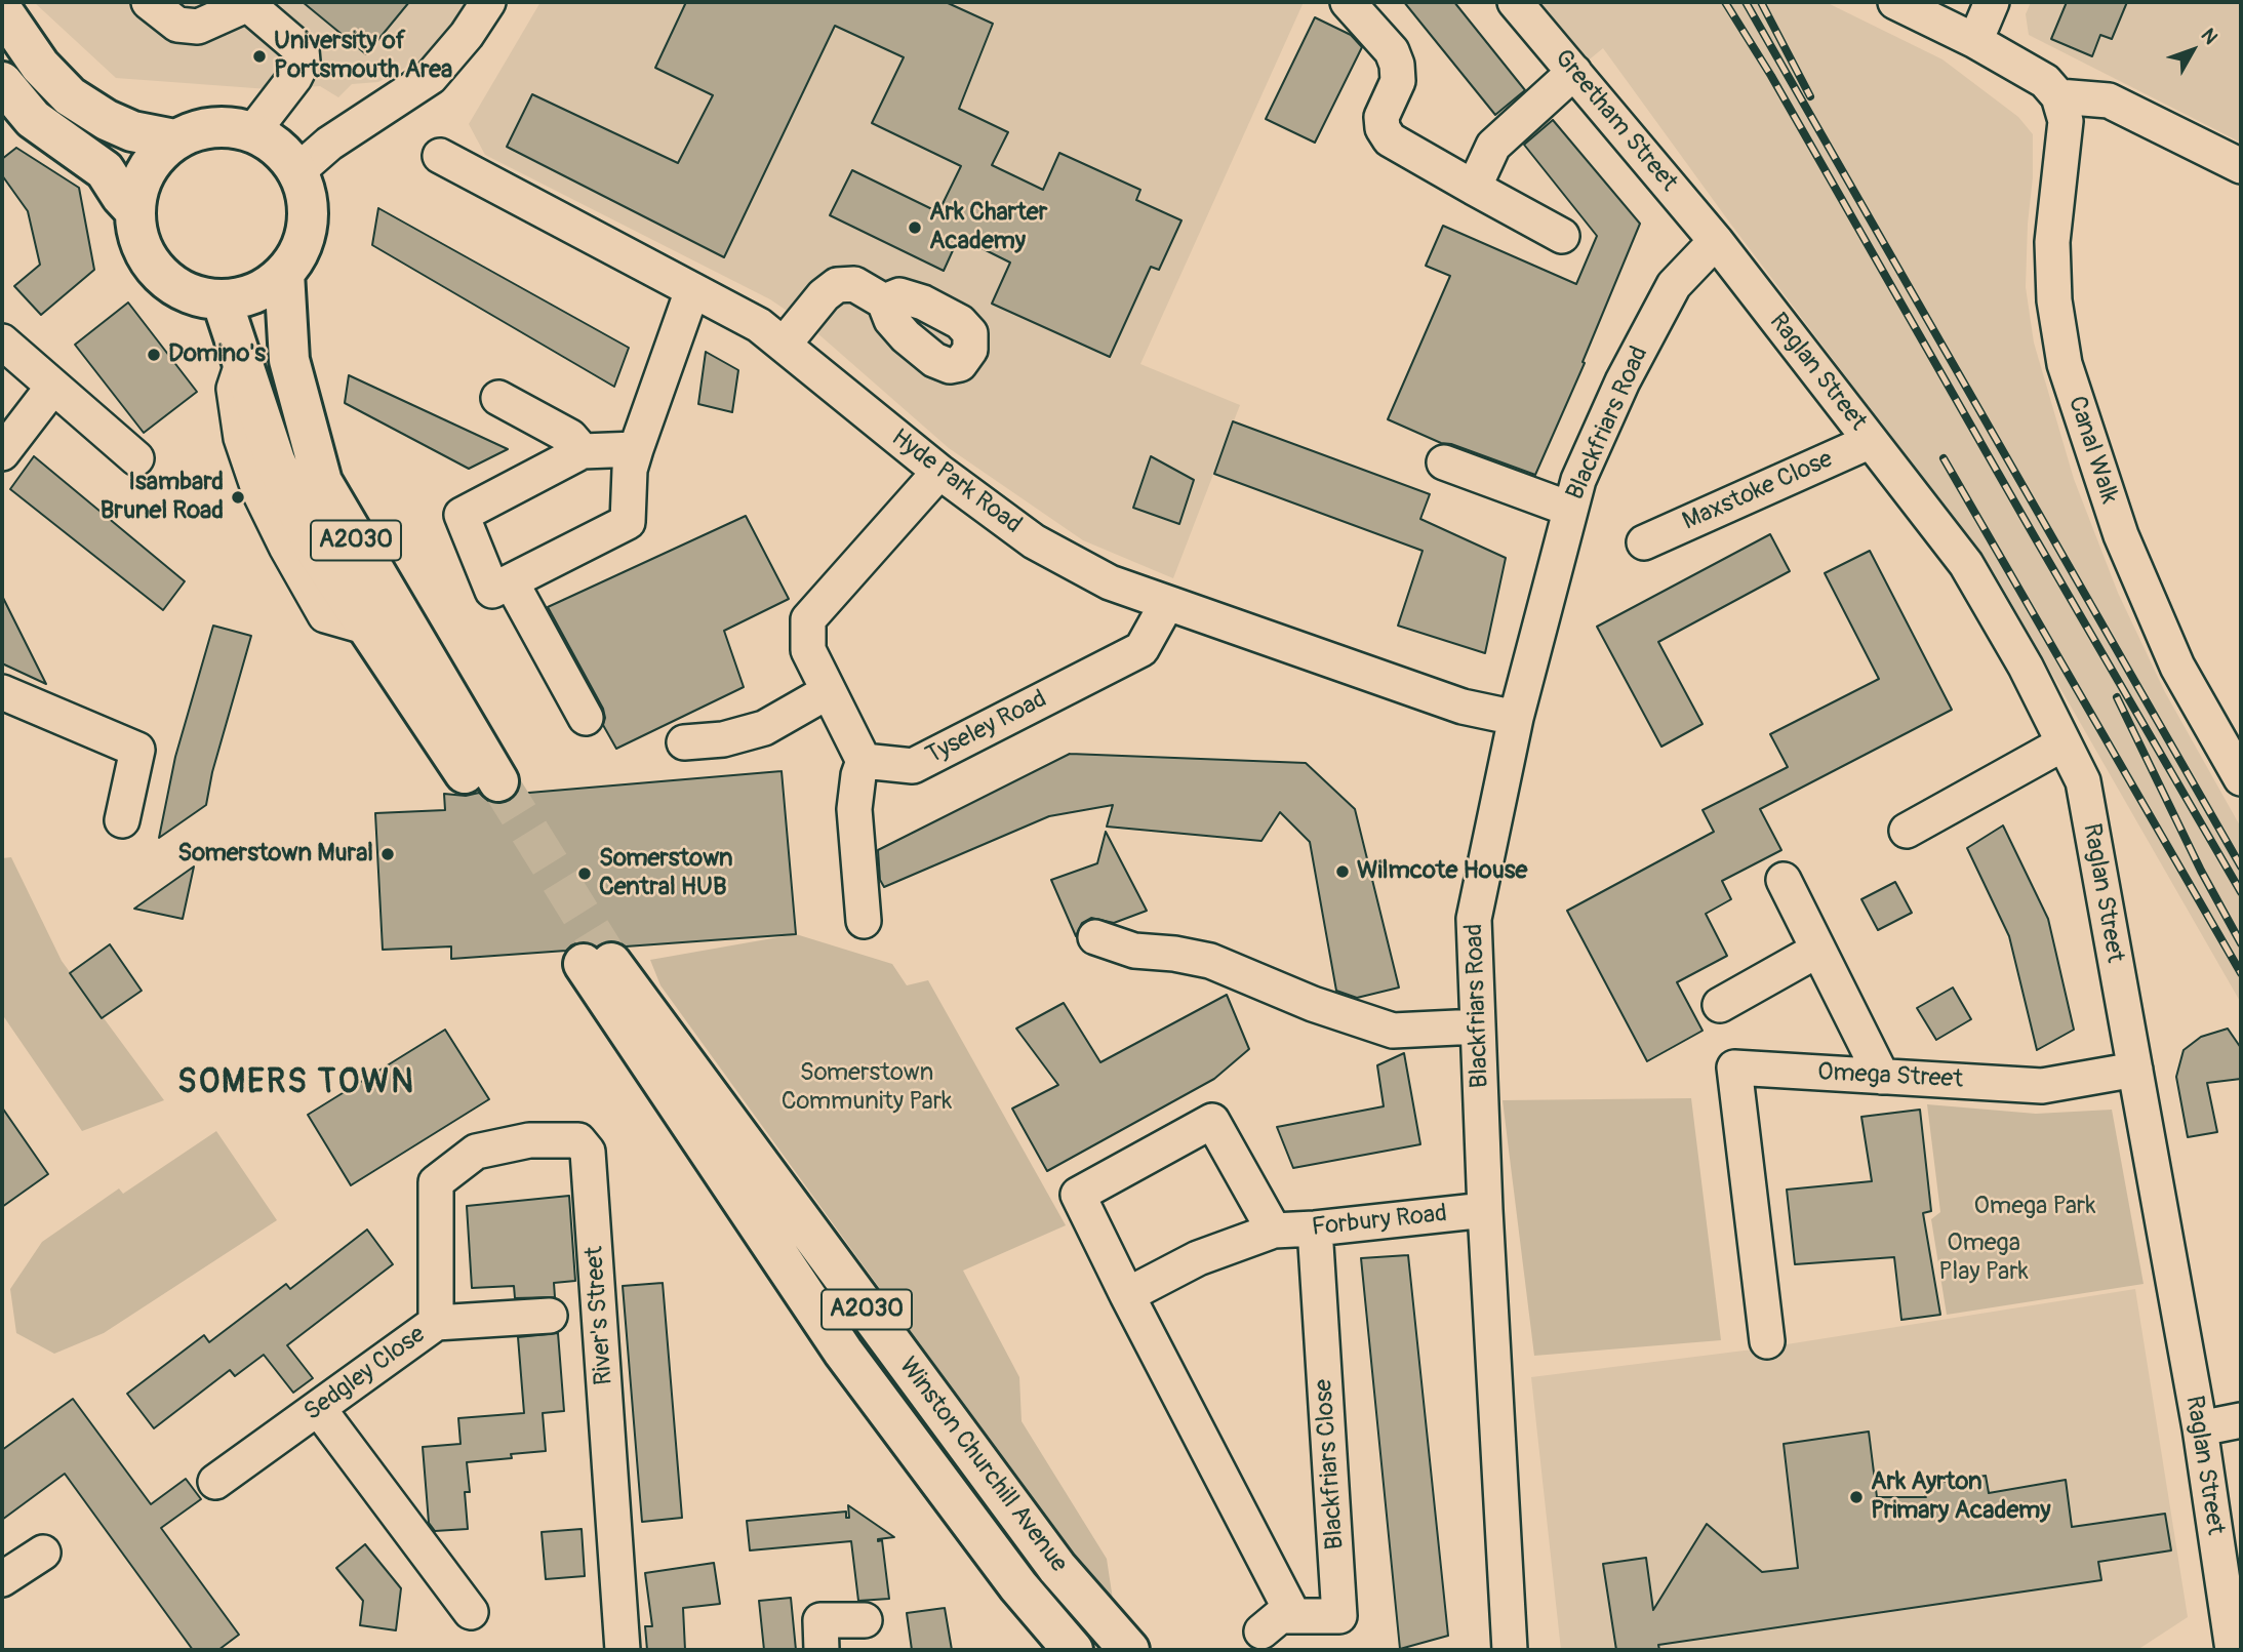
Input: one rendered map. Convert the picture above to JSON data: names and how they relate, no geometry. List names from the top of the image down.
{
  "streets": {
    "main road": ["A2030", "Winston Churchill Avenue"],
    "street": [
      "Greetham Street",
      "Raglan Street",
      "Blackfriars Road",
      "Canal Walk",
      "Hyde Park Road",
      "Maxstoke Close",
      "Tyseley Road",
      "Omega Street",
      "Forbury Road",
      "River's Street",
      "Sedgley Close",
      "Blackfriars Close"
    ]
  },
  "crossings": [
    ["Greetham Street", "Raglan Street"],
    ["Greetham Street", "Blackfriars Road"],
    ["Raglan Street", "Blackfriars Road"],
    ["Raglan Street", "Maxstoke Close"],
    ["Raglan Street", "Omega Street"],
    ["Blackfriars Road", "Hyde Park Road"],
    ["Blackfriars Road", "Forbury Road"],
    ["Hyde Park Road", "Tyseley Road"],
    ["Forbury Road", "Blackfriars Close"],
    ["River's Street", "Sedgley Close"]
  ],
  "districts": ["SOMERS TOWN"],
  "parks": ["Somerstown Community Park", "Omega Park", "Omega Play Park"],
  "places": [
    "University of Portsmouth Area",
    "Ark Charter Academy",
    "Domino's",
    "Isambard Brunel Road",
    "Somerstown Mural",
    "Wilmcote House",
    "Somerstown Central HUB",
    "Ark Ayrton Primary Academy"
  ],
  "north": "top right"
}
